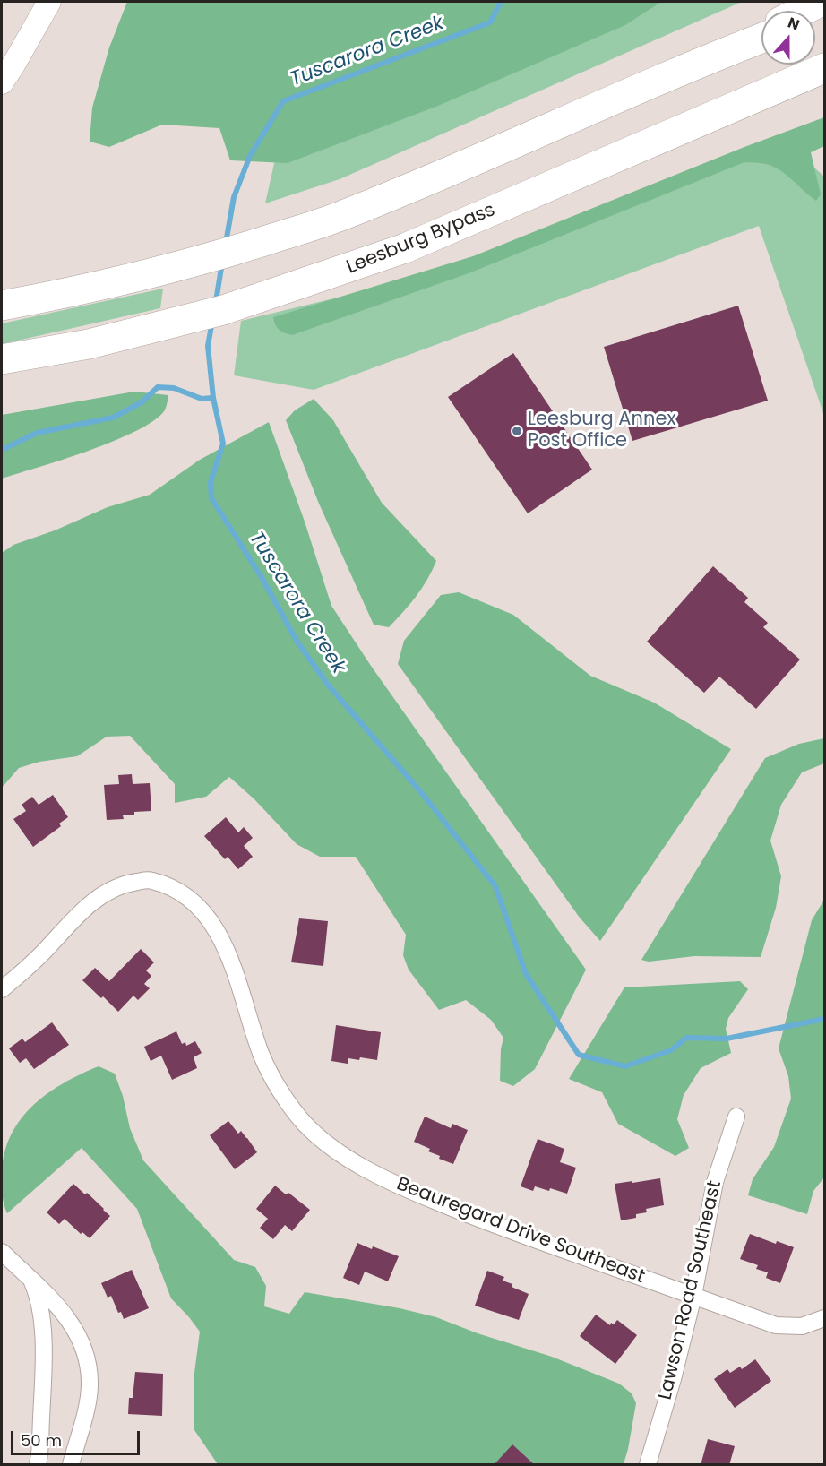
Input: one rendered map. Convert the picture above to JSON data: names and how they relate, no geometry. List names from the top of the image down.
{
  "streets": {
    "highway": ["Leesburg Bypass"],
    "street": ["Beauregard Drive Southeast", "Lawson Road Southeast"]
  },
  "crossings": [
    ["Beauregard Drive Southeast", "Lawson Road Southeast"]
  ],
  "water": ["Tuscarora Creek"],
  "places": ["Leesburg Annex Post Office"],
  "scale_bar": "50 m",
  "north": "top"
}
